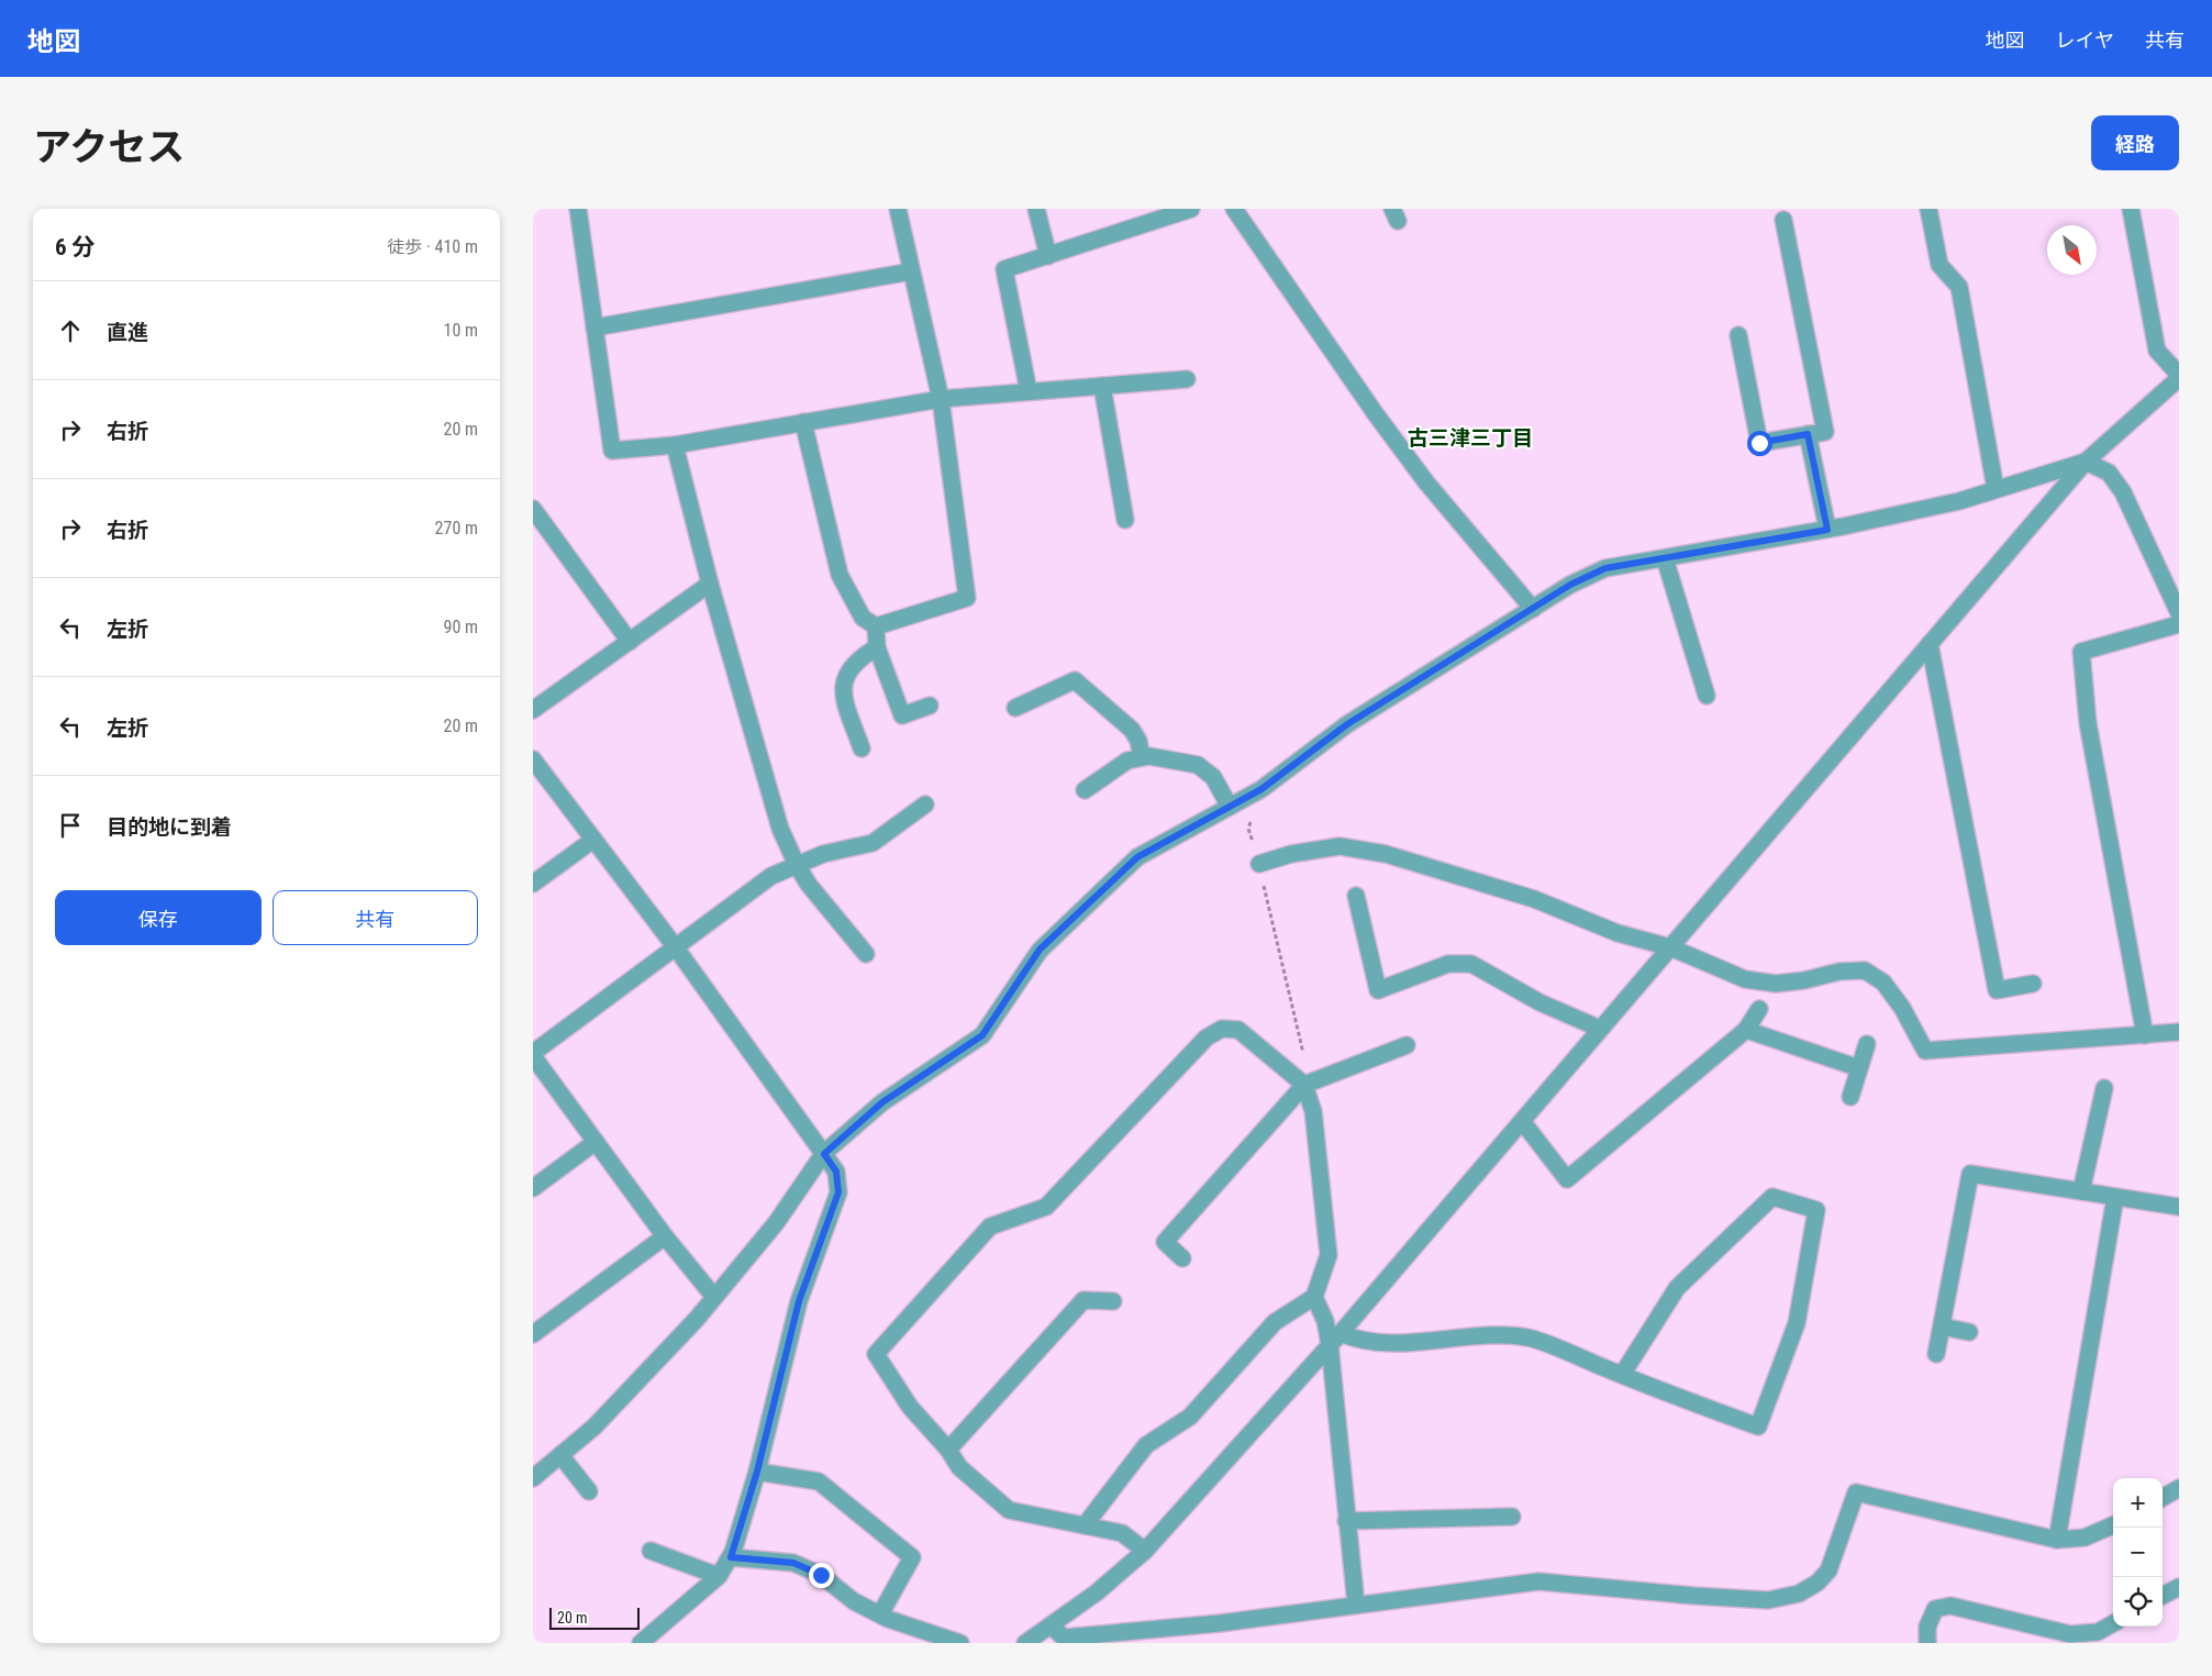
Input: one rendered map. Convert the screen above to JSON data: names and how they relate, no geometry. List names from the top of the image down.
{
  "districts": ["古三津三丁目"],
  "scale_bar": "20 m",
  "north": "bottom right",
  "page": {
    "header": "地図",
    "nav": ["地図", "レイヤ", "共有"],
    "title": "アクセス",
    "buttons": [
      "経路",
      ["保存", "共有"]
    ],
    "heading": ["6 分", "徒歩 · 410 m"],
    "list": [
      ["直進", "10 m"],
      ["右折", "20 m"],
      ["右折", "270 m"],
      ["左折", "90 m"],
      ["左折", "20 m"],
      "目的地に到着"
    ],
    "map_buttons": ["+", "−"],
    "scale": "20 m"
  }
}
